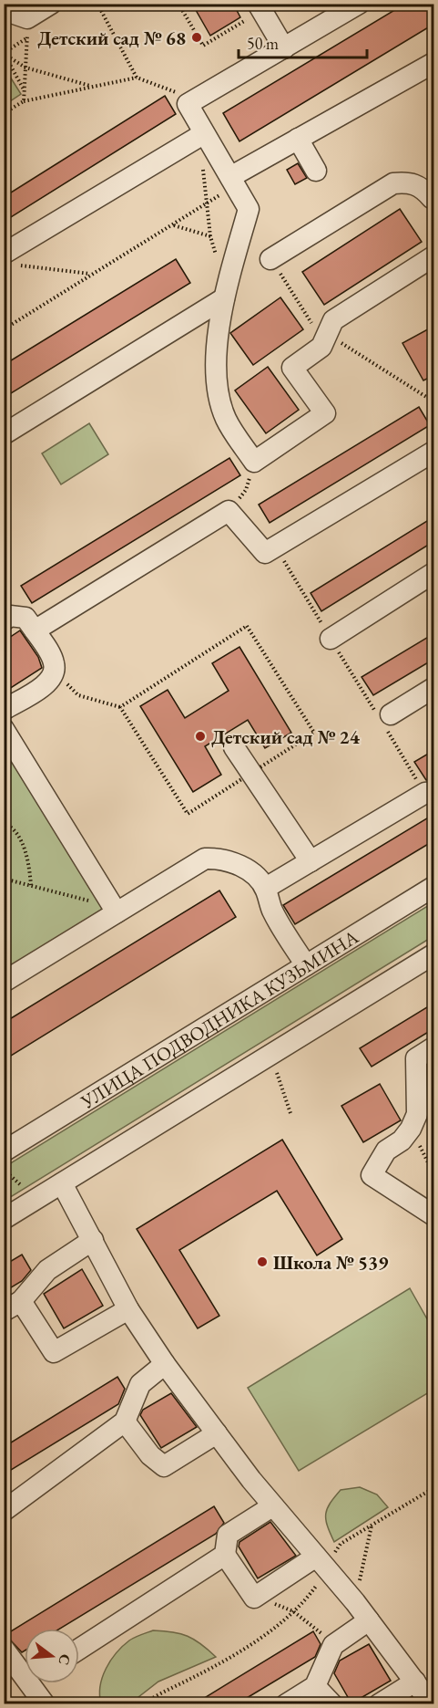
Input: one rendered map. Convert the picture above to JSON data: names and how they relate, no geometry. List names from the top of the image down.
{
  "streets": {
    "street": ["УЛИЦА ПОДВОДНИКА КУЗЬМИНА"]
  },
  "places": ["Детский сад № 68", "Детский сад № 24", "Школа № 539"],
  "scale_bar": "50 m",
  "north": "right"
}
